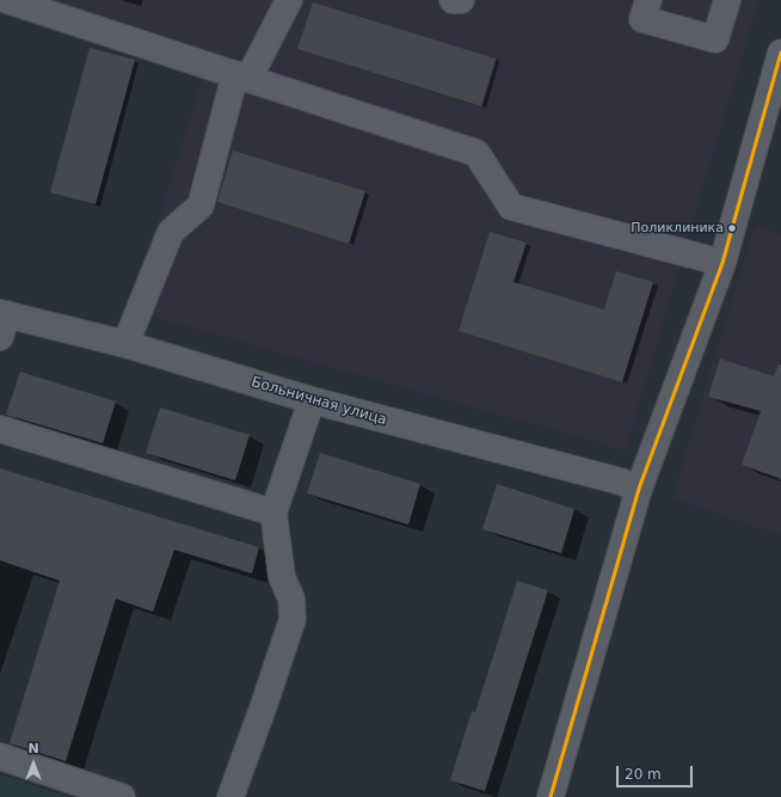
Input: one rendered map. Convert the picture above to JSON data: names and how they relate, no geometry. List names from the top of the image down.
{
  "streets": {
    "street": ["Больничная улица"]
  },
  "places": ["Поликлиника"],
  "scale_bar": "20 m",
  "north": "top"
}
